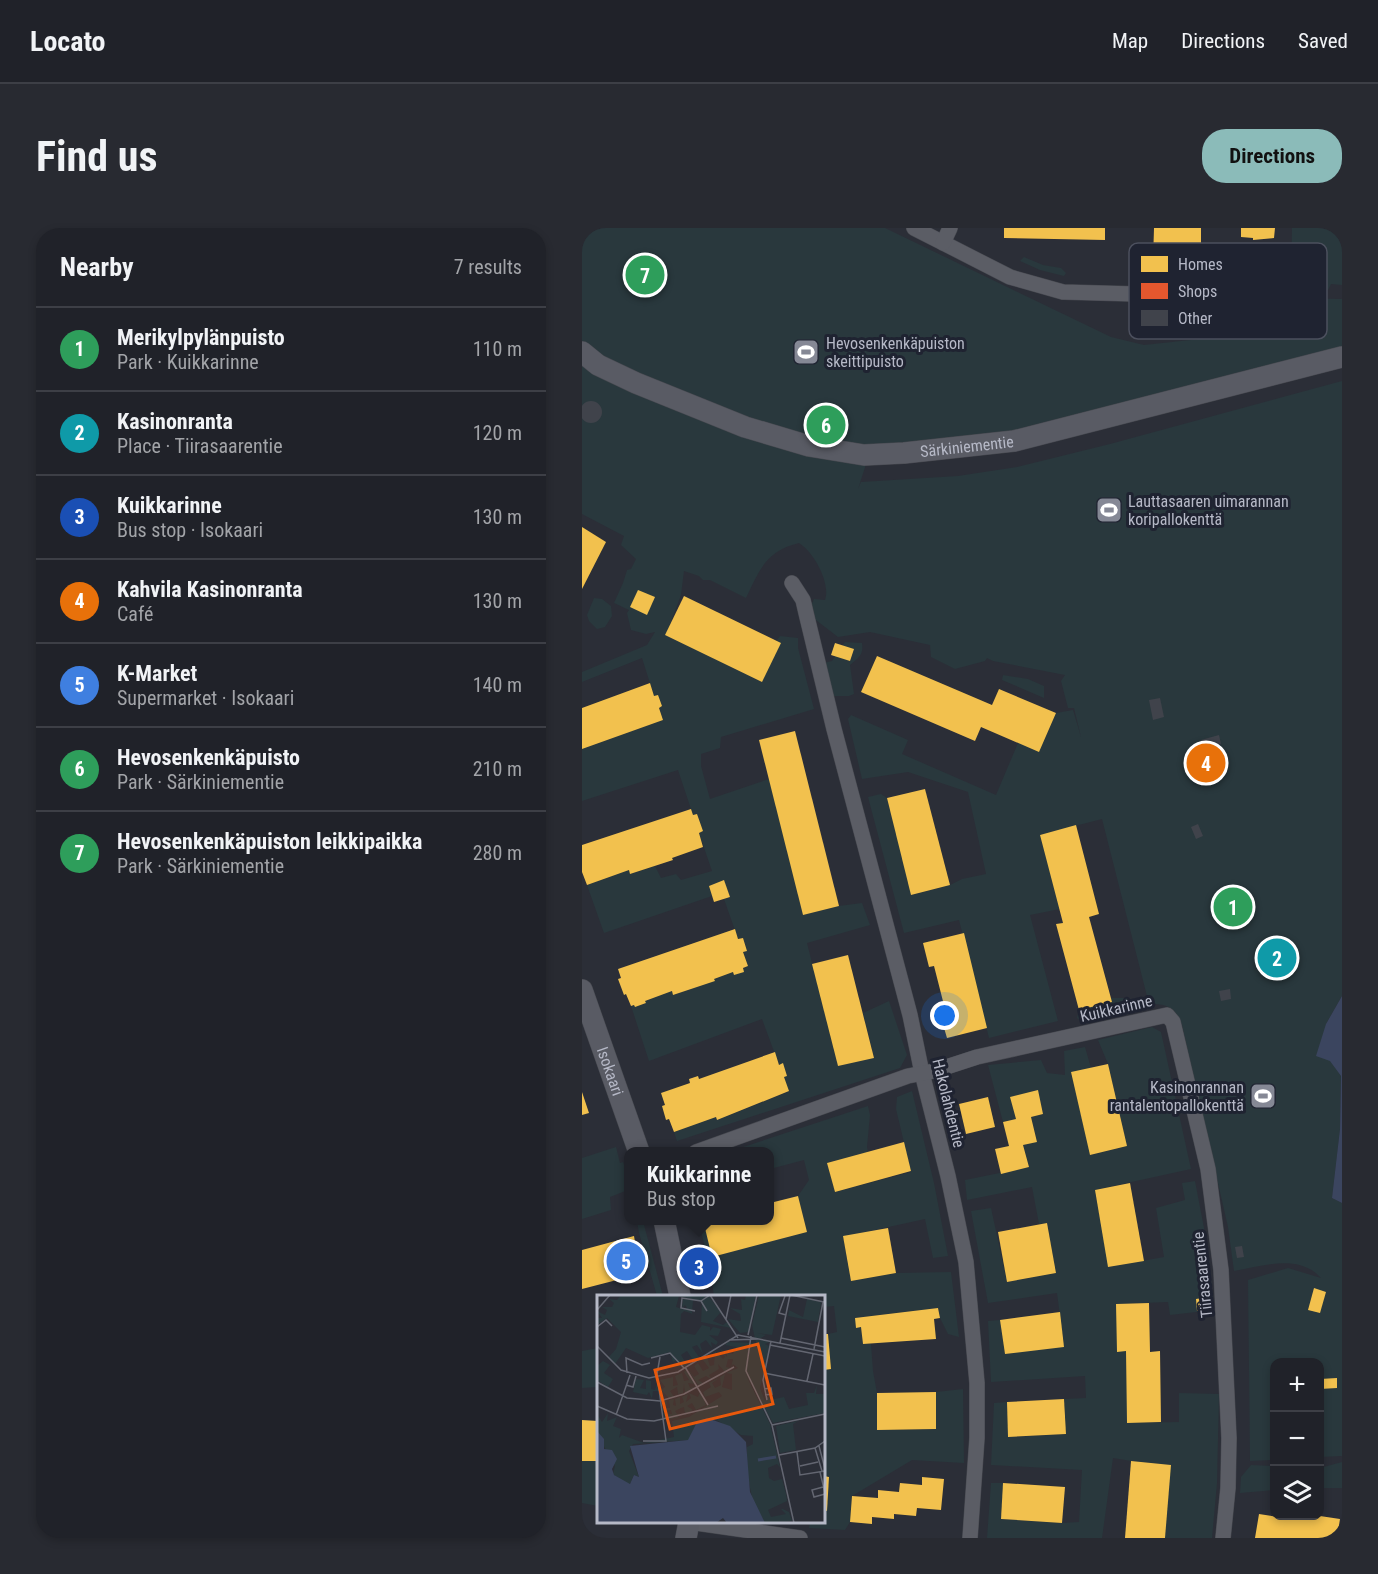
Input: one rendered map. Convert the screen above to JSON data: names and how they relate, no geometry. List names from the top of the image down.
{
  "streets": {
    "street": [
      "Särkiniementie",
      "Kuikkarinne",
      "Isokaari",
      "Hakolahdentie",
      "Tiirasaarentie"
    ]
  },
  "crossings": [
    ["Kuikkarinne", "Hakolahdentie"],
    ["Kuikkarinne", "Tiirasaarentie"]
  ],
  "places": {
    "sports": ["Hevosenkenkäpuiston skeittipuisto", "Lauttasaaren uimarannan koripallokenttä", "Kasinonrannan rantalentopallokenttä"]
  },
  "legend": ["Homes", "Shops", "Other"],
  "page": {
    "header": "Locato",
    "nav": ["Map", "Directions", "Saved"],
    "buttons": "Directions",
    "title": "Find us",
    "heading": ["Nearby", "7 results"],
    "pins": [
      "7",
      "6",
      "4",
      "1",
      "2",
      "5",
      "3"
    ],
    "list": [
      {
        "mark": "1",
        "name": "Merikylpylänpuisto",
        "note": "Park · Kuikkarinne",
        "value": "110 m"
      },
      {
        "mark": "2",
        "name": "Kasinonranta",
        "note": "Place · Tiirasaarentie",
        "value": "120 m"
      },
      {
        "mark": "3",
        "name": "Kuikkarinne",
        "note": "Bus stop · Isokaari",
        "value": "130 m"
      },
      {
        "mark": "4",
        "name": "Kahvila Kasinonranta",
        "note": "Café",
        "value": "130 m"
      },
      {
        "mark": "5",
        "name": "K-Market",
        "note": "Supermarket · Isokaari",
        "value": "140 m"
      },
      {
        "mark": "6",
        "name": "Hevosenkenkäpuisto",
        "note": "Park · Särkiniementie",
        "value": "210 m"
      },
      {
        "mark": "7",
        "name": "Hevosenkenkäpuiston leikkipaikka",
        "note": "Park · Särkiniementie",
        "value": "280 m"
      }
    ],
    "popup": ["Kuikkarinne", "Bus stop"],
    "map_buttons": ["+", "−"]
  }
}
